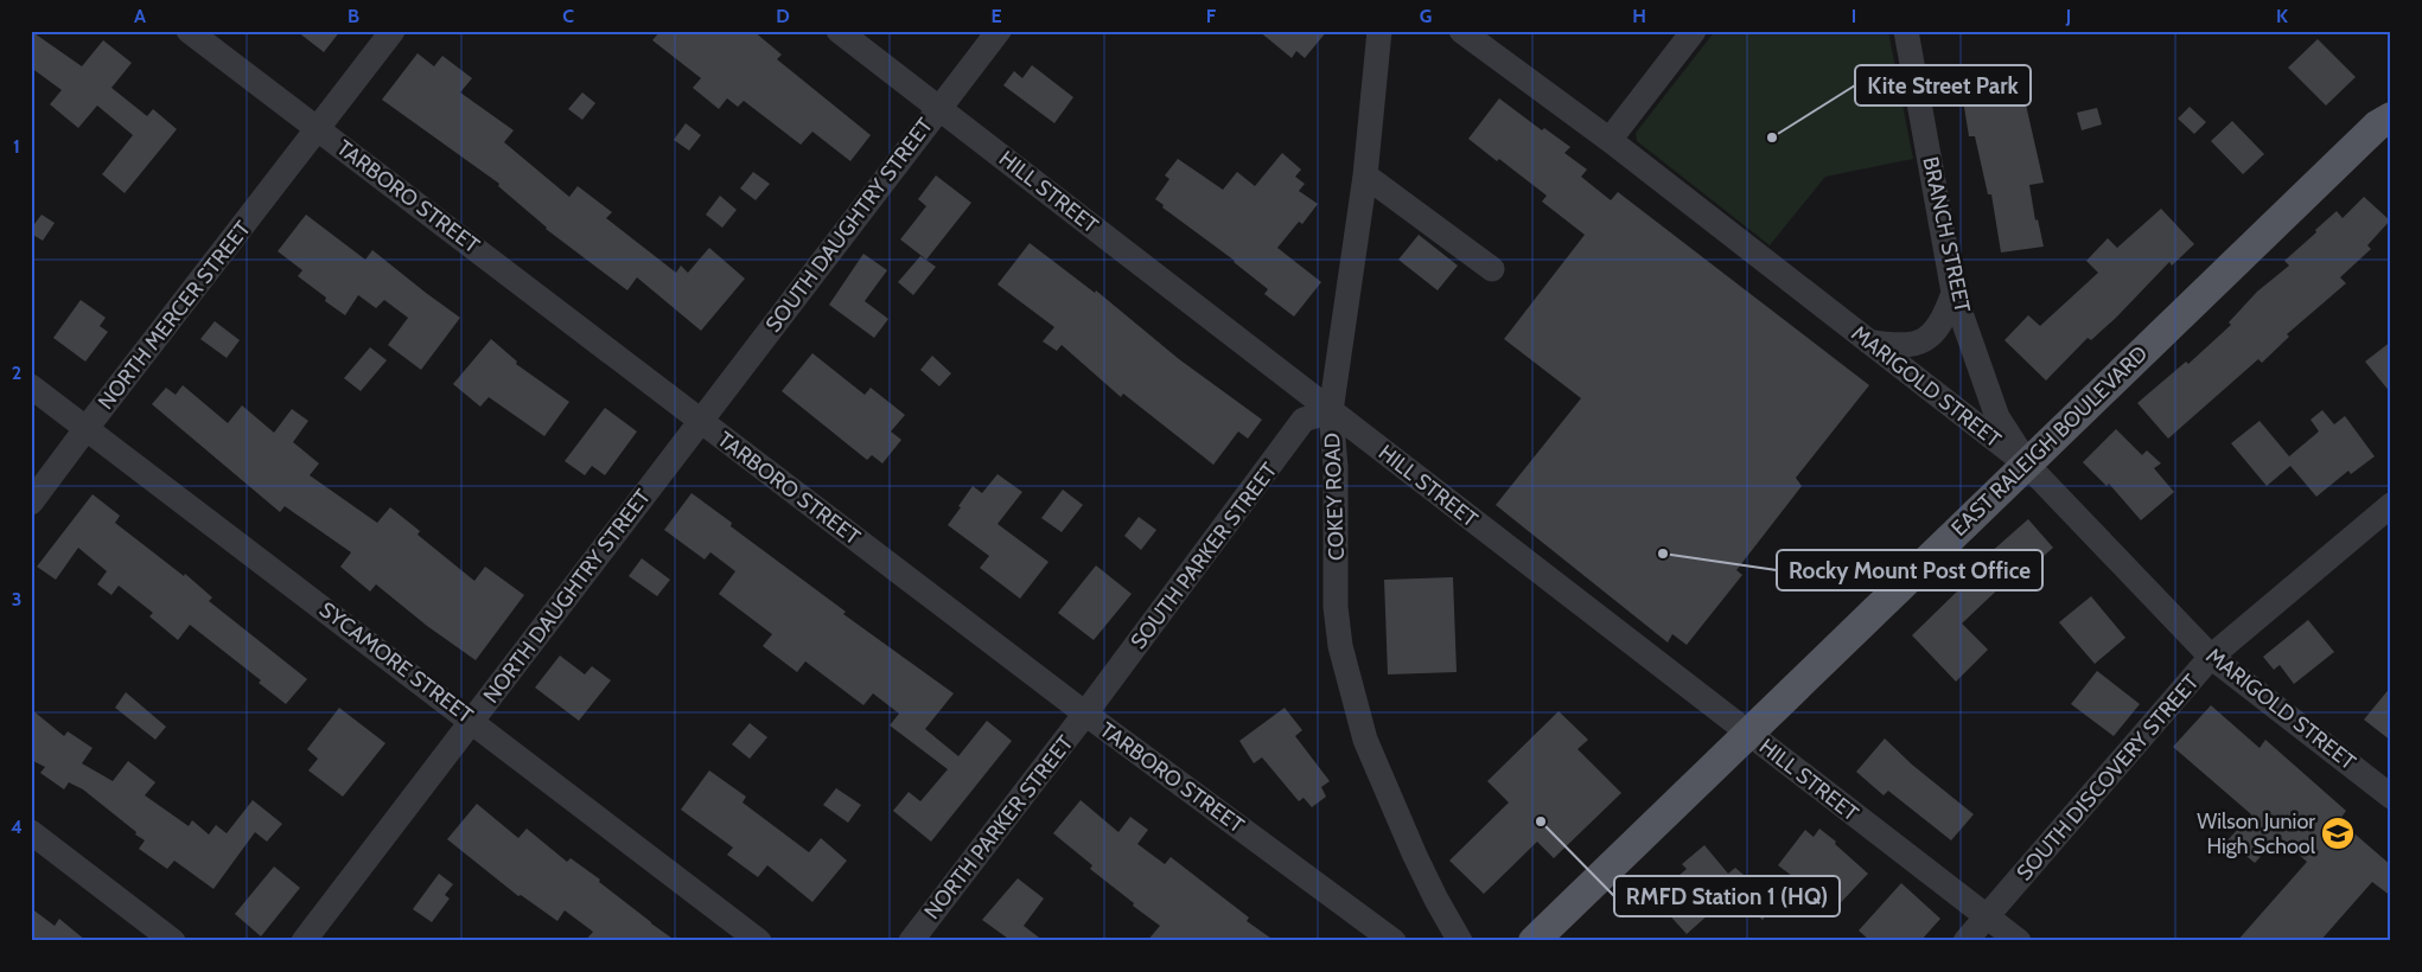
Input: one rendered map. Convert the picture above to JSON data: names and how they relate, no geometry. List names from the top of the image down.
{
  "streets": {
    "main road": ["EAST RALEIGH BOULEVARD"],
    "street": [
      "HILL STREET",
      "TARBORO STREET",
      "SOUTH DAUGHTRY STREET",
      "BRANCH STREET",
      "NORTH MERCER STREET",
      "MARIGOLD STREET",
      "COKEY ROAD",
      "SOUTH PARKER STREET",
      "NORTH DAUGHTRY STREET",
      "SYCAMORE STREET",
      "SOUTH DISCOVERY STREET",
      "NORTH PARKER STREET"
    ]
  },
  "crossings": [
    ["HILL STREET", "SOUTH DAUGHTRY STREET"],
    ["HILL STREET", "EAST RALEIGH BOULEVARD"],
    ["HILL STREET", "COKEY ROAD"],
    ["HILL STREET", "SOUTH PARKER STREET"],
    ["HILL STREET", "SOUTH DISCOVERY STREET"],
    ["TARBORO STREET", "SOUTH DAUGHTRY STREET"],
    ["TARBORO STREET", "NORTH MERCER STREET"],
    ["TARBORO STREET", "SOUTH PARKER STREET"],
    ["TARBORO STREET", "NORTH DAUGHTRY STREET"],
    ["TARBORO STREET", "NORTH PARKER STREET"],
    ["SOUTH DAUGHTRY STREET", "NORTH DAUGHTRY STREET"],
    ["BRANCH STREET", "MARIGOLD STREET"],
    ["BRANCH STREET", "EAST RALEIGH BOULEVARD"],
    ["NORTH MERCER STREET", "SYCAMORE STREET"],
    ["MARIGOLD STREET", "EAST RALEIGH BOULEVARD"],
    ["MARIGOLD STREET", "SOUTH DISCOVERY STREET"],
    ["COKEY ROAD", "SOUTH PARKER STREET"],
    ["SOUTH PARKER STREET", "NORTH PARKER STREET"],
    ["NORTH DAUGHTRY STREET", "SYCAMORE STREET"]
  ],
  "places": {
    "other": ["Kite Street Park", "Rocky Mount Post Office", "RMFD Station 1 (HQ)"],
    "school or university": ["Wilson Junior High School"]
  },
  "grid": {
    "columns": [
      "A",
      "B",
      "C",
      "D",
      "E",
      "F",
      "G",
      "H",
      "I",
      "J",
      "K"
    ],
    "rows": [
      "1",
      "2",
      "3",
      "4"
    ]
  }
}
